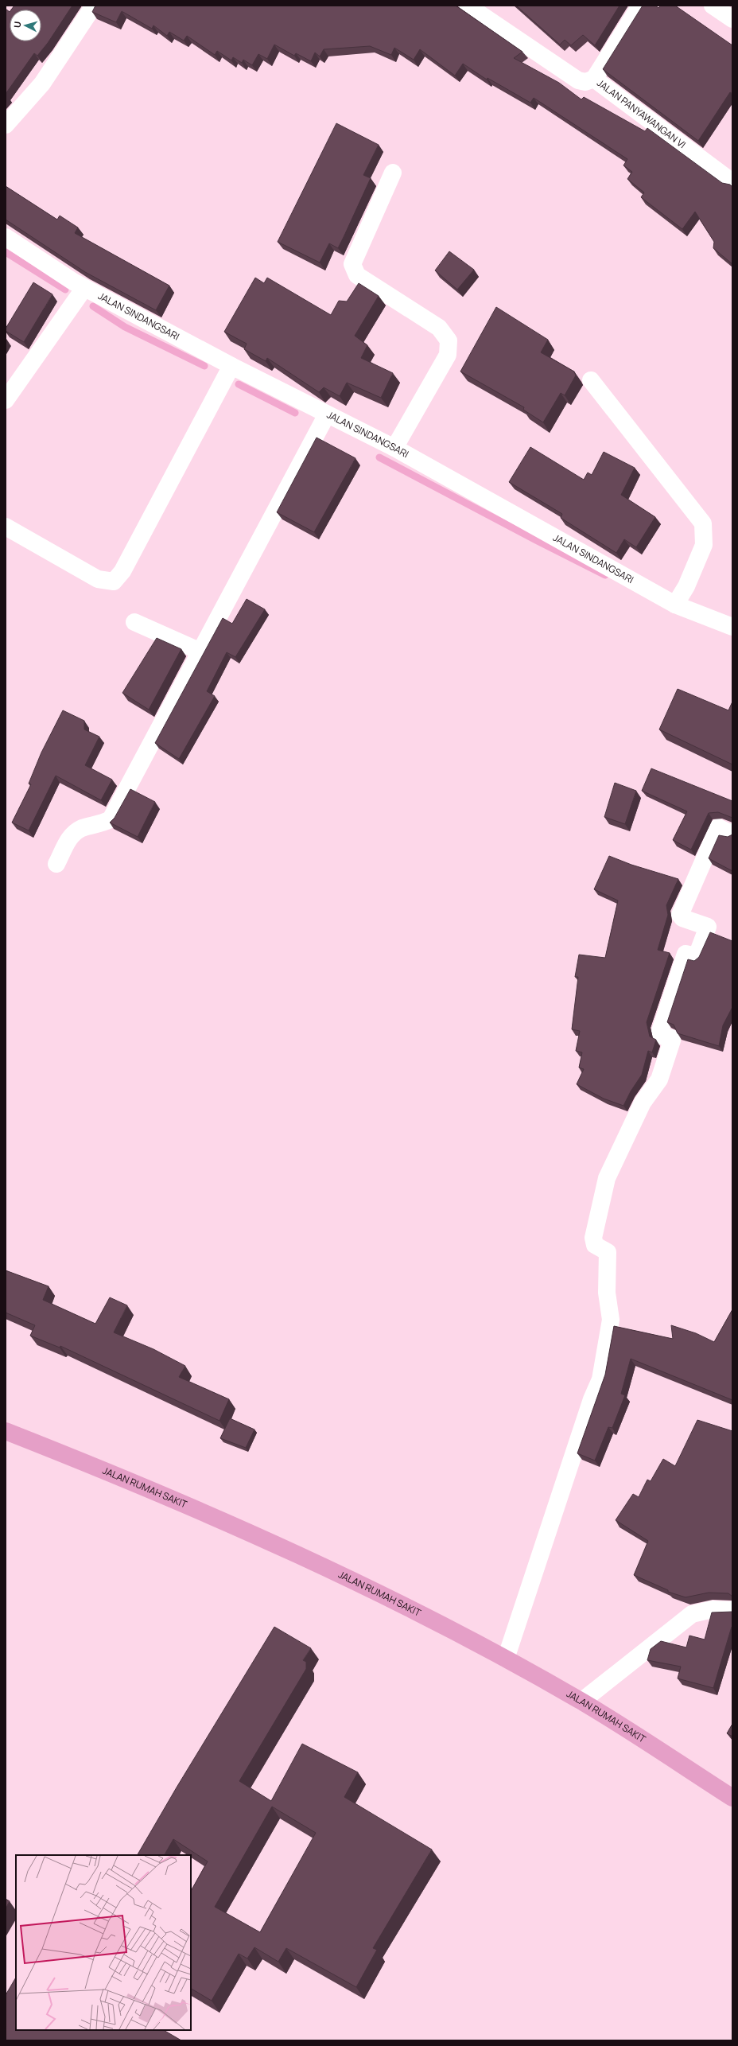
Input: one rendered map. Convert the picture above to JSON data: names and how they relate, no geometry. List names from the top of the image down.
{
  "streets": {
    "main road": ["JALAN RUMAH SAKIT"],
    "street": ["JALAN PANYAWANGAN VI", "JALAN SINDANGSARI"]
  },
  "north": "left"
}
